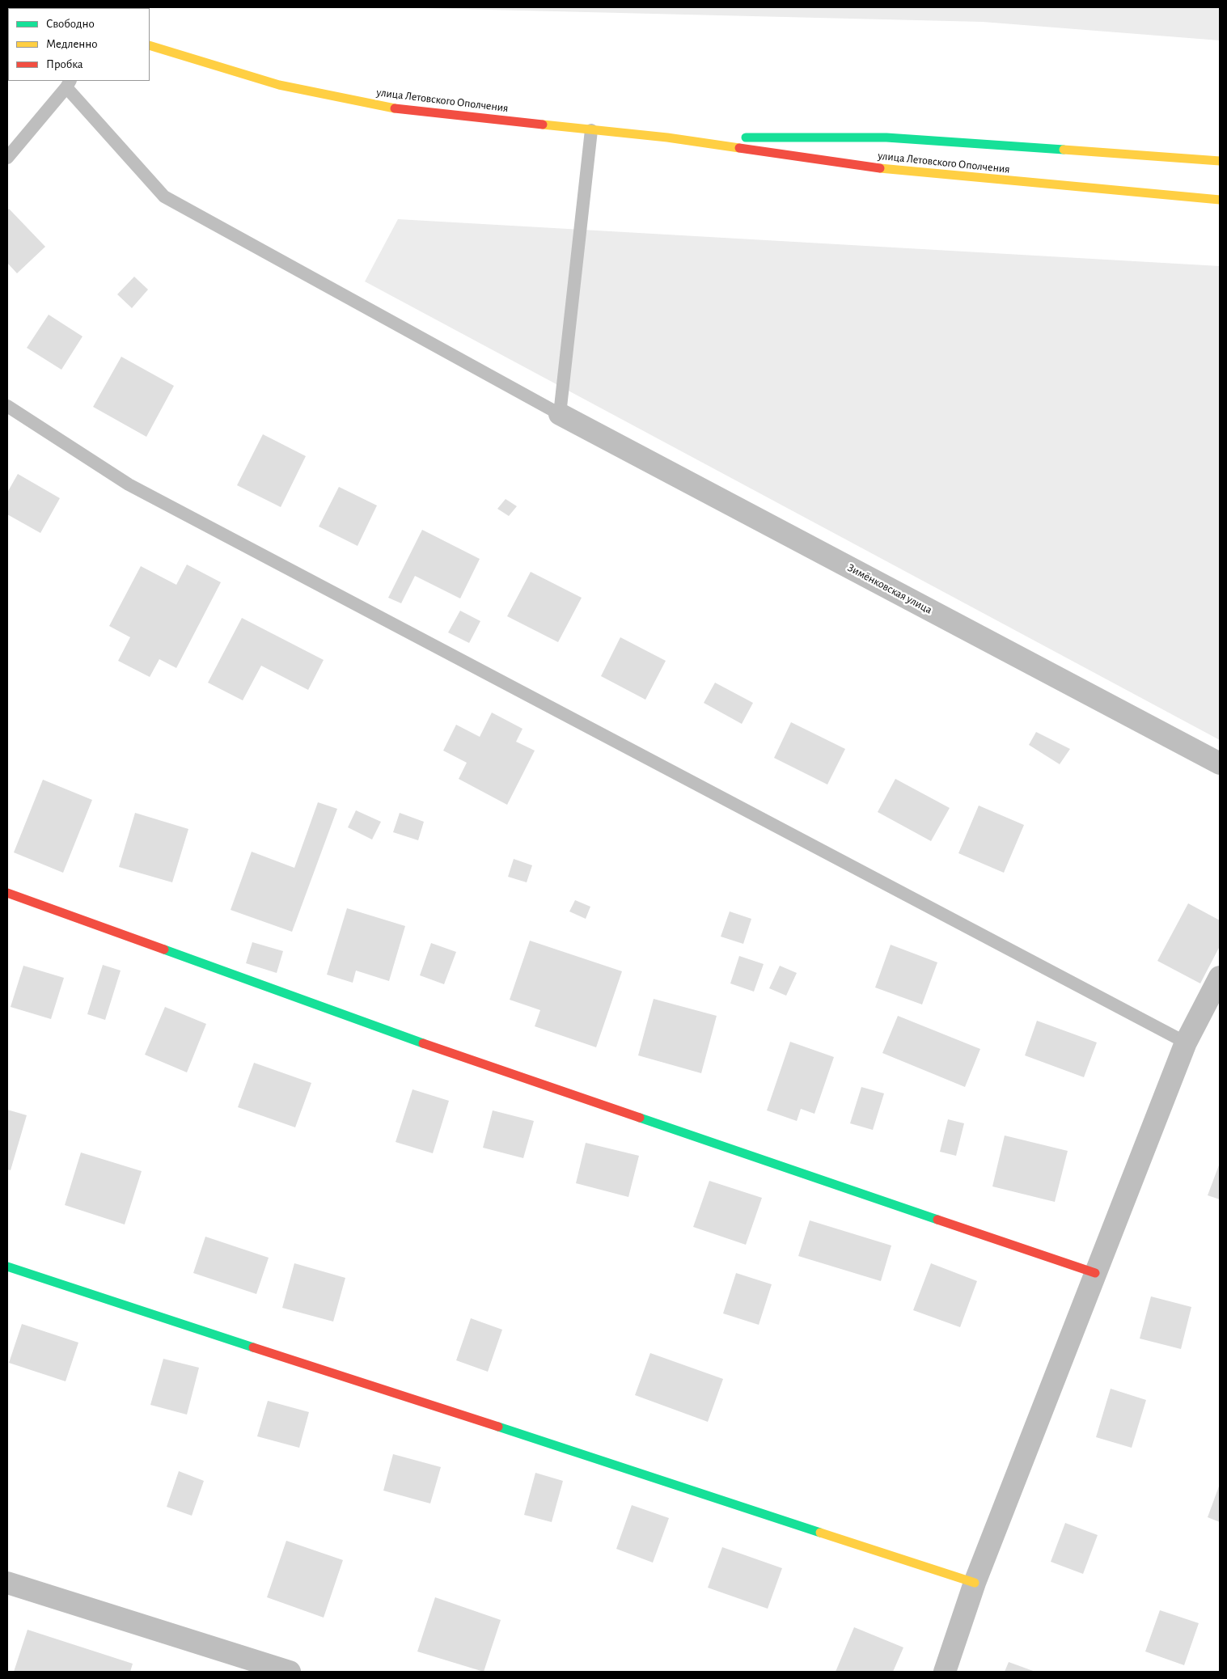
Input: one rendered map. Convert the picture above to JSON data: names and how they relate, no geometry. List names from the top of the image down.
{
  "streets": {
    "street": ["улица Летовского Ополчения", "Зимёнковская улица"]
  },
  "legend": ["Свободно", "Медленно", "Пробка"]
}
